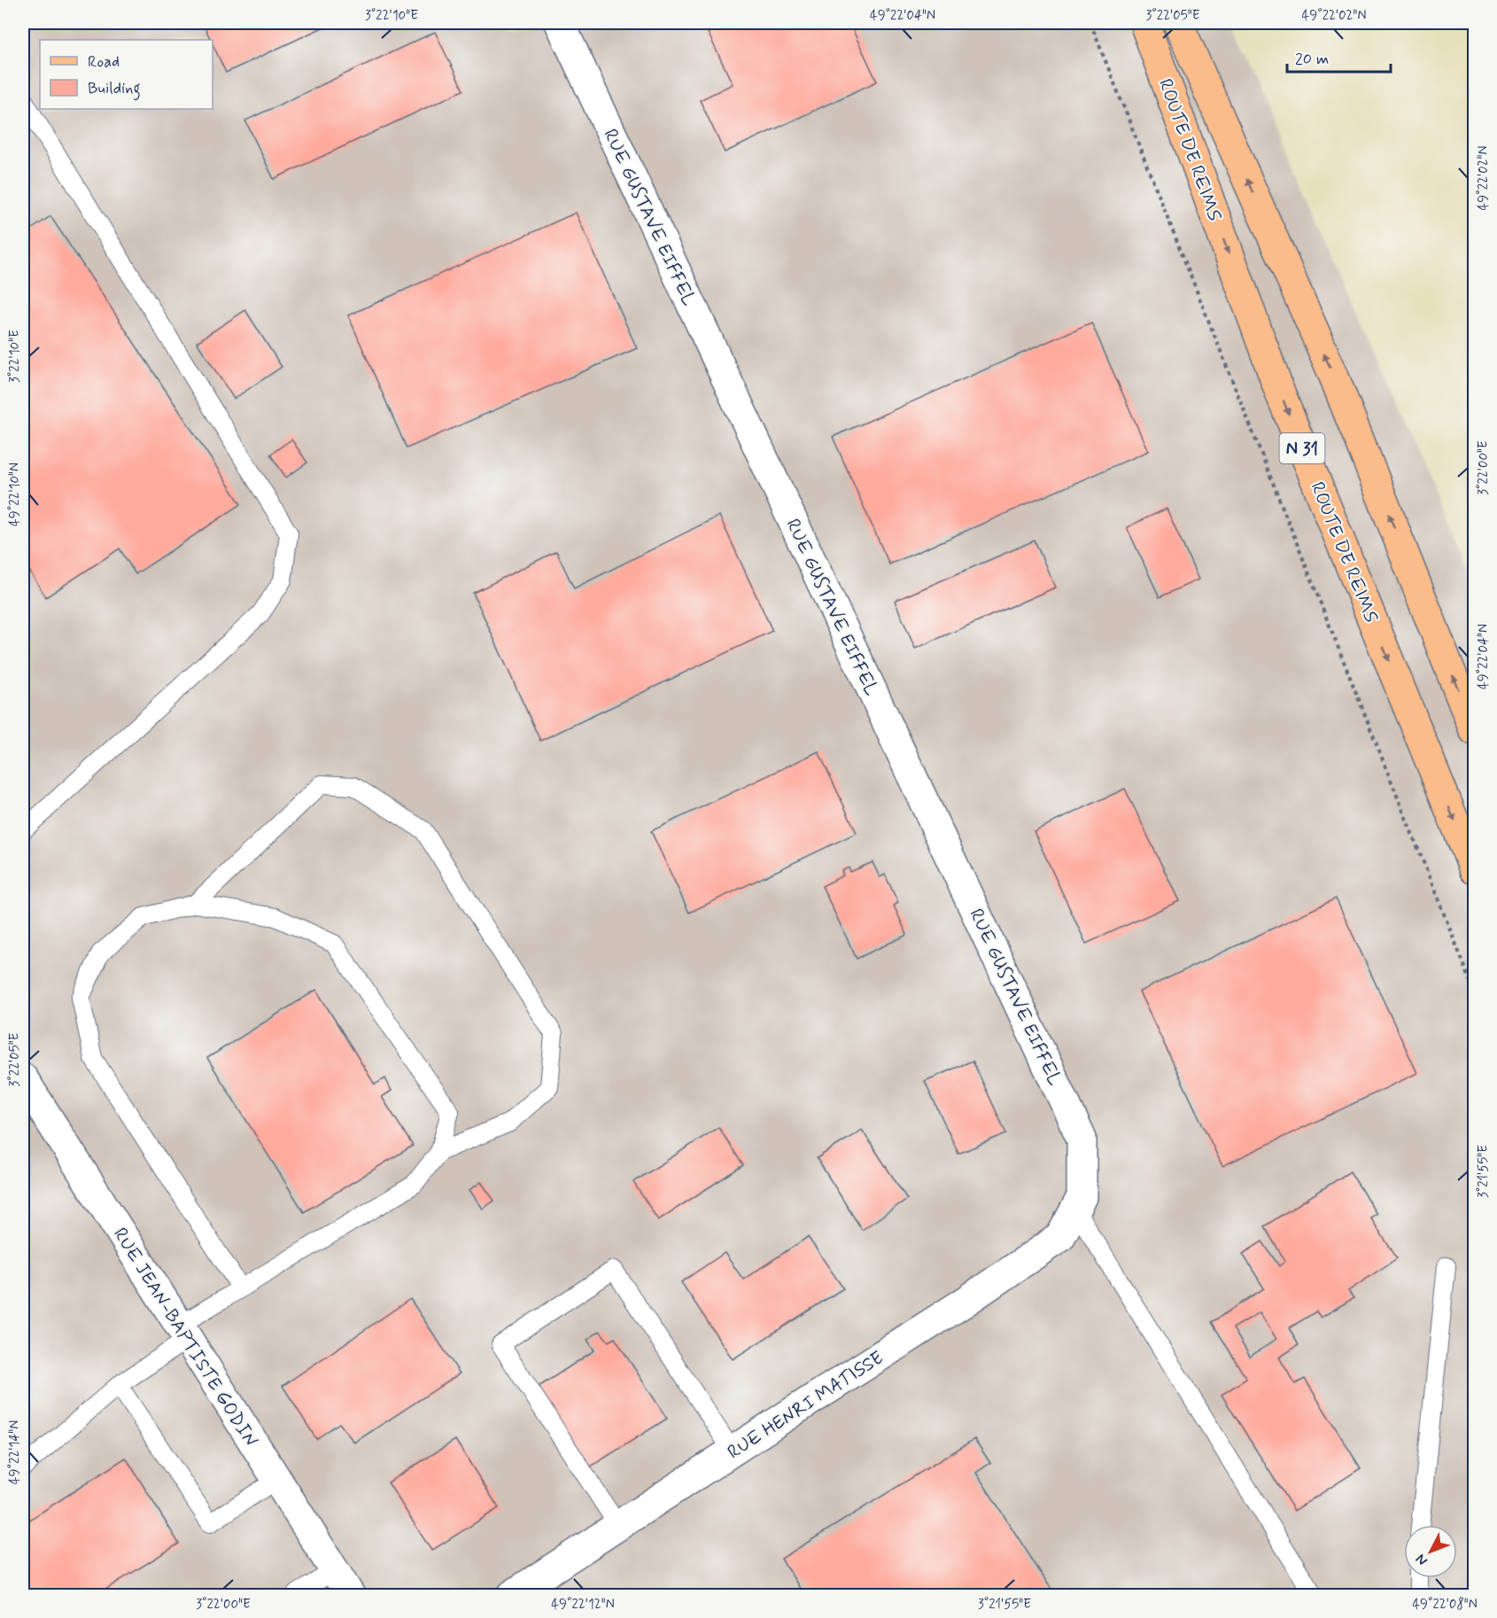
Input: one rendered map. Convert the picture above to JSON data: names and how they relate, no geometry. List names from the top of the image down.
{
  "streets": {
    "main road": ["ROUTE DE REIMS", "N 31"],
    "street": ["RUE GUSTAVE EIFFEL", "RUE JEAN-BAPTISTE GODIN", "RUE HENRI MATISSE"]
  },
  "crossings": [
    ["RUE GUSTAVE EIFFEL", "RUE HENRI MATISSE"]
  ],
  "legend": ["Road", "Building"],
  "scale_bar": "20 m",
  "north": "bottom left",
  "coordinates": [
    "3°22'10\"E",
    "49°22'04\"N",
    "3°22'05\"E",
    "49°22'02\"N",
    "3°22'00\"E",
    "49°22'10\"N",
    "3°21'55\"E",
    "49°22'14\"N",
    "49°22'12\"N",
    "49°22'08\"N"
  ]
}
